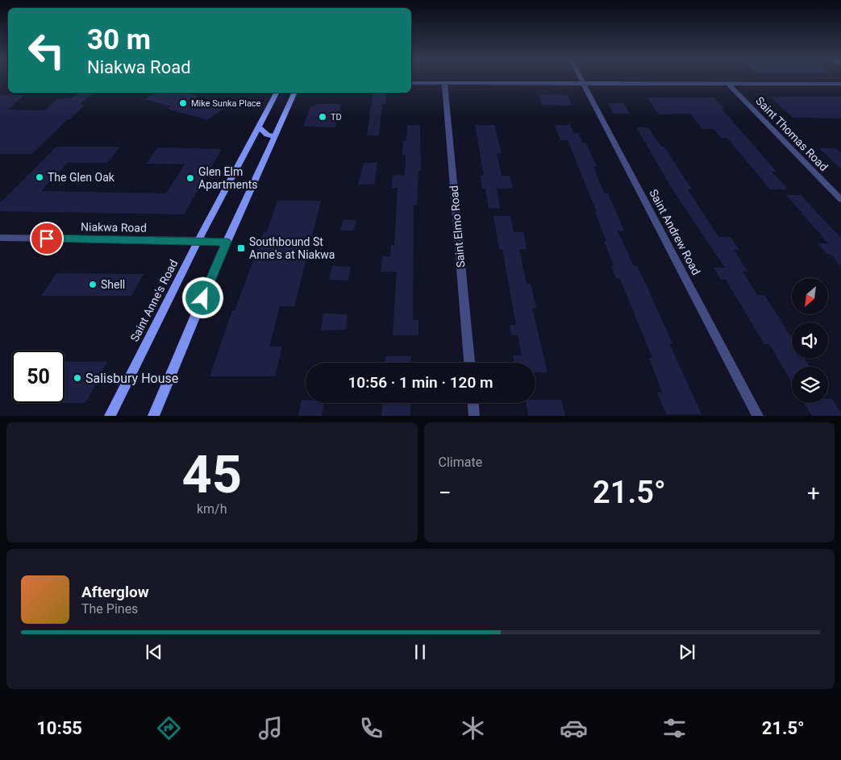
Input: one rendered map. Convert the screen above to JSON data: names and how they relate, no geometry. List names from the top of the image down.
{
  "streets": {
    "main road": ["Saint Anne's Road"],
    "street": [
      "Saint Thomas Road",
      "Saint Elmo Road",
      "Niakwa Road",
      "Saint Andrew Road"
    ]
  },
  "crossings": [
    ["Niakwa Road", "Saint Anne's Road"]
  ],
  "places": {
    "other": [
      "Mike Sunka Place",
      "TD",
      "The Glen Oak",
      "Glen Elm Apartments",
      "Shell",
      "Salisbury House"
    ],
    "transit": ["Southbound St Anne's at Niakwa"]
  },
  "north": "bottom left",
  "page": {
    "turn": ["30 m", "Niakwa Road"],
    "limit": "50",
    "trip": "10:56 · 1 min · 120 m",
    "tile": [
      ["45", "km/h"],
      "Climate"
    ],
    "heat": ["−", "21.5°", "+"],
    "song": ["Afterglow", "The Pines"],
    "tabs": ["10:55", "21.5°"]
  }
}
